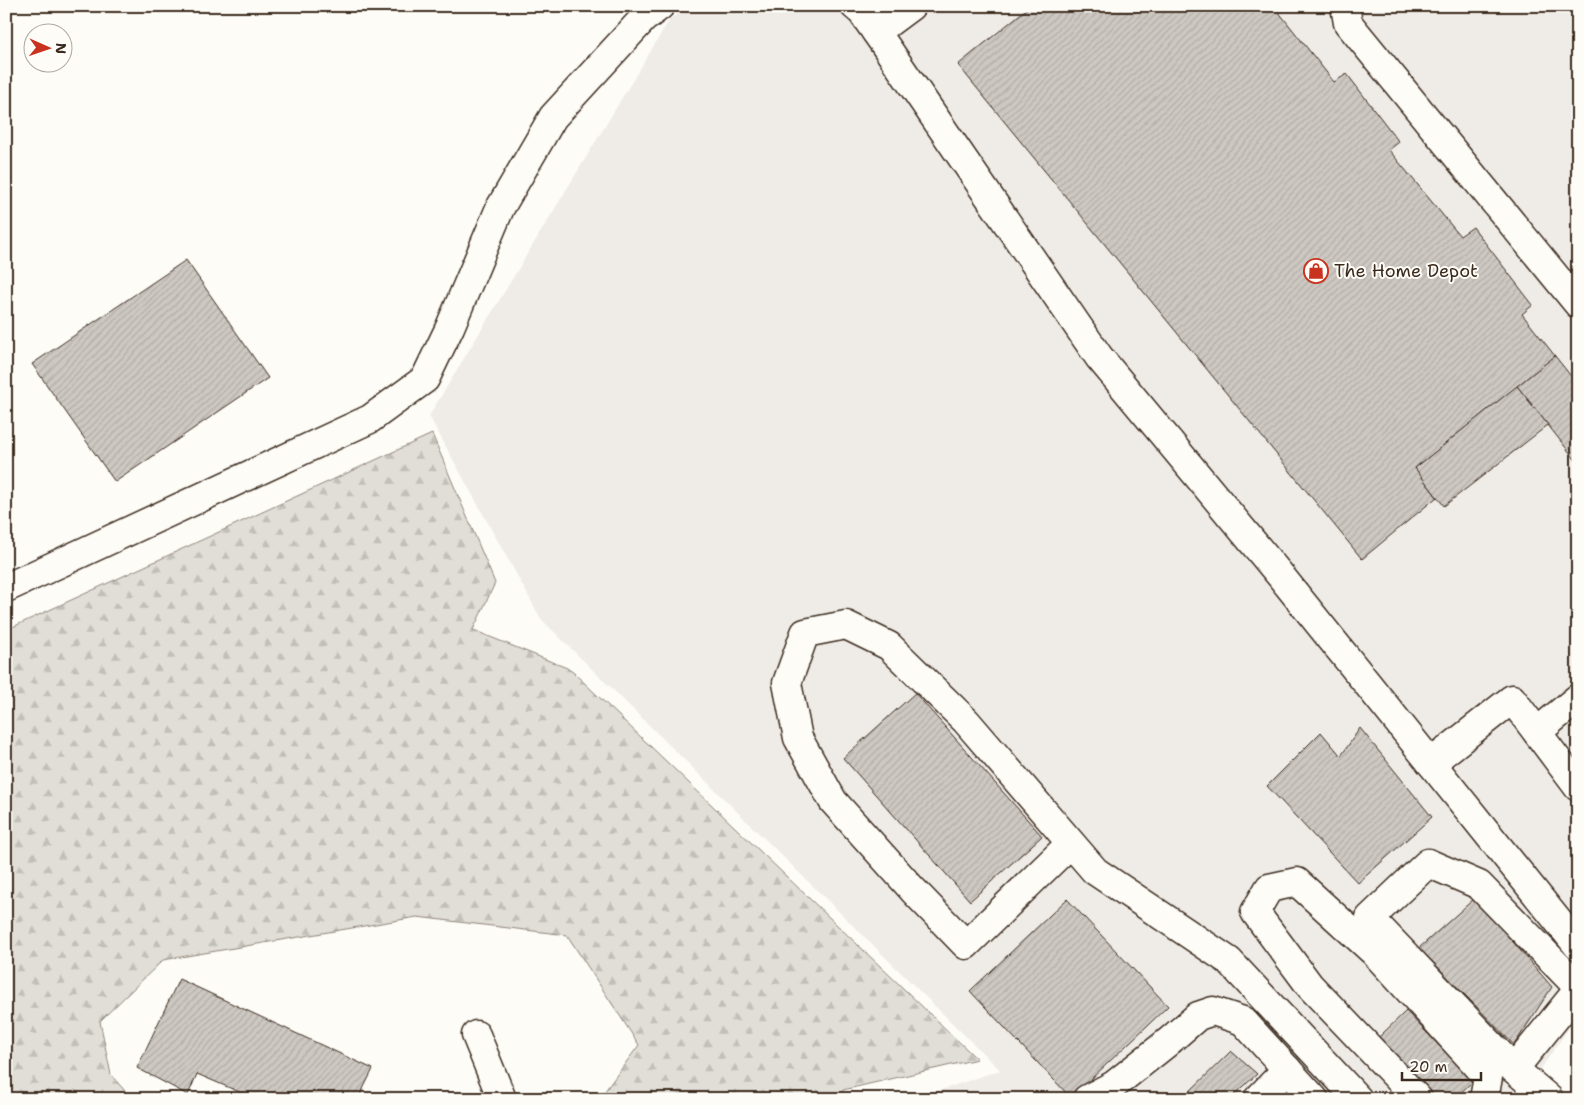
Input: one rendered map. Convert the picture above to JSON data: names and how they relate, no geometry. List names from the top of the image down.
{
  "places": {
    "shop": ["The Home Depot"]
  },
  "scale_bar": "20 m",
  "north": "right"
}
